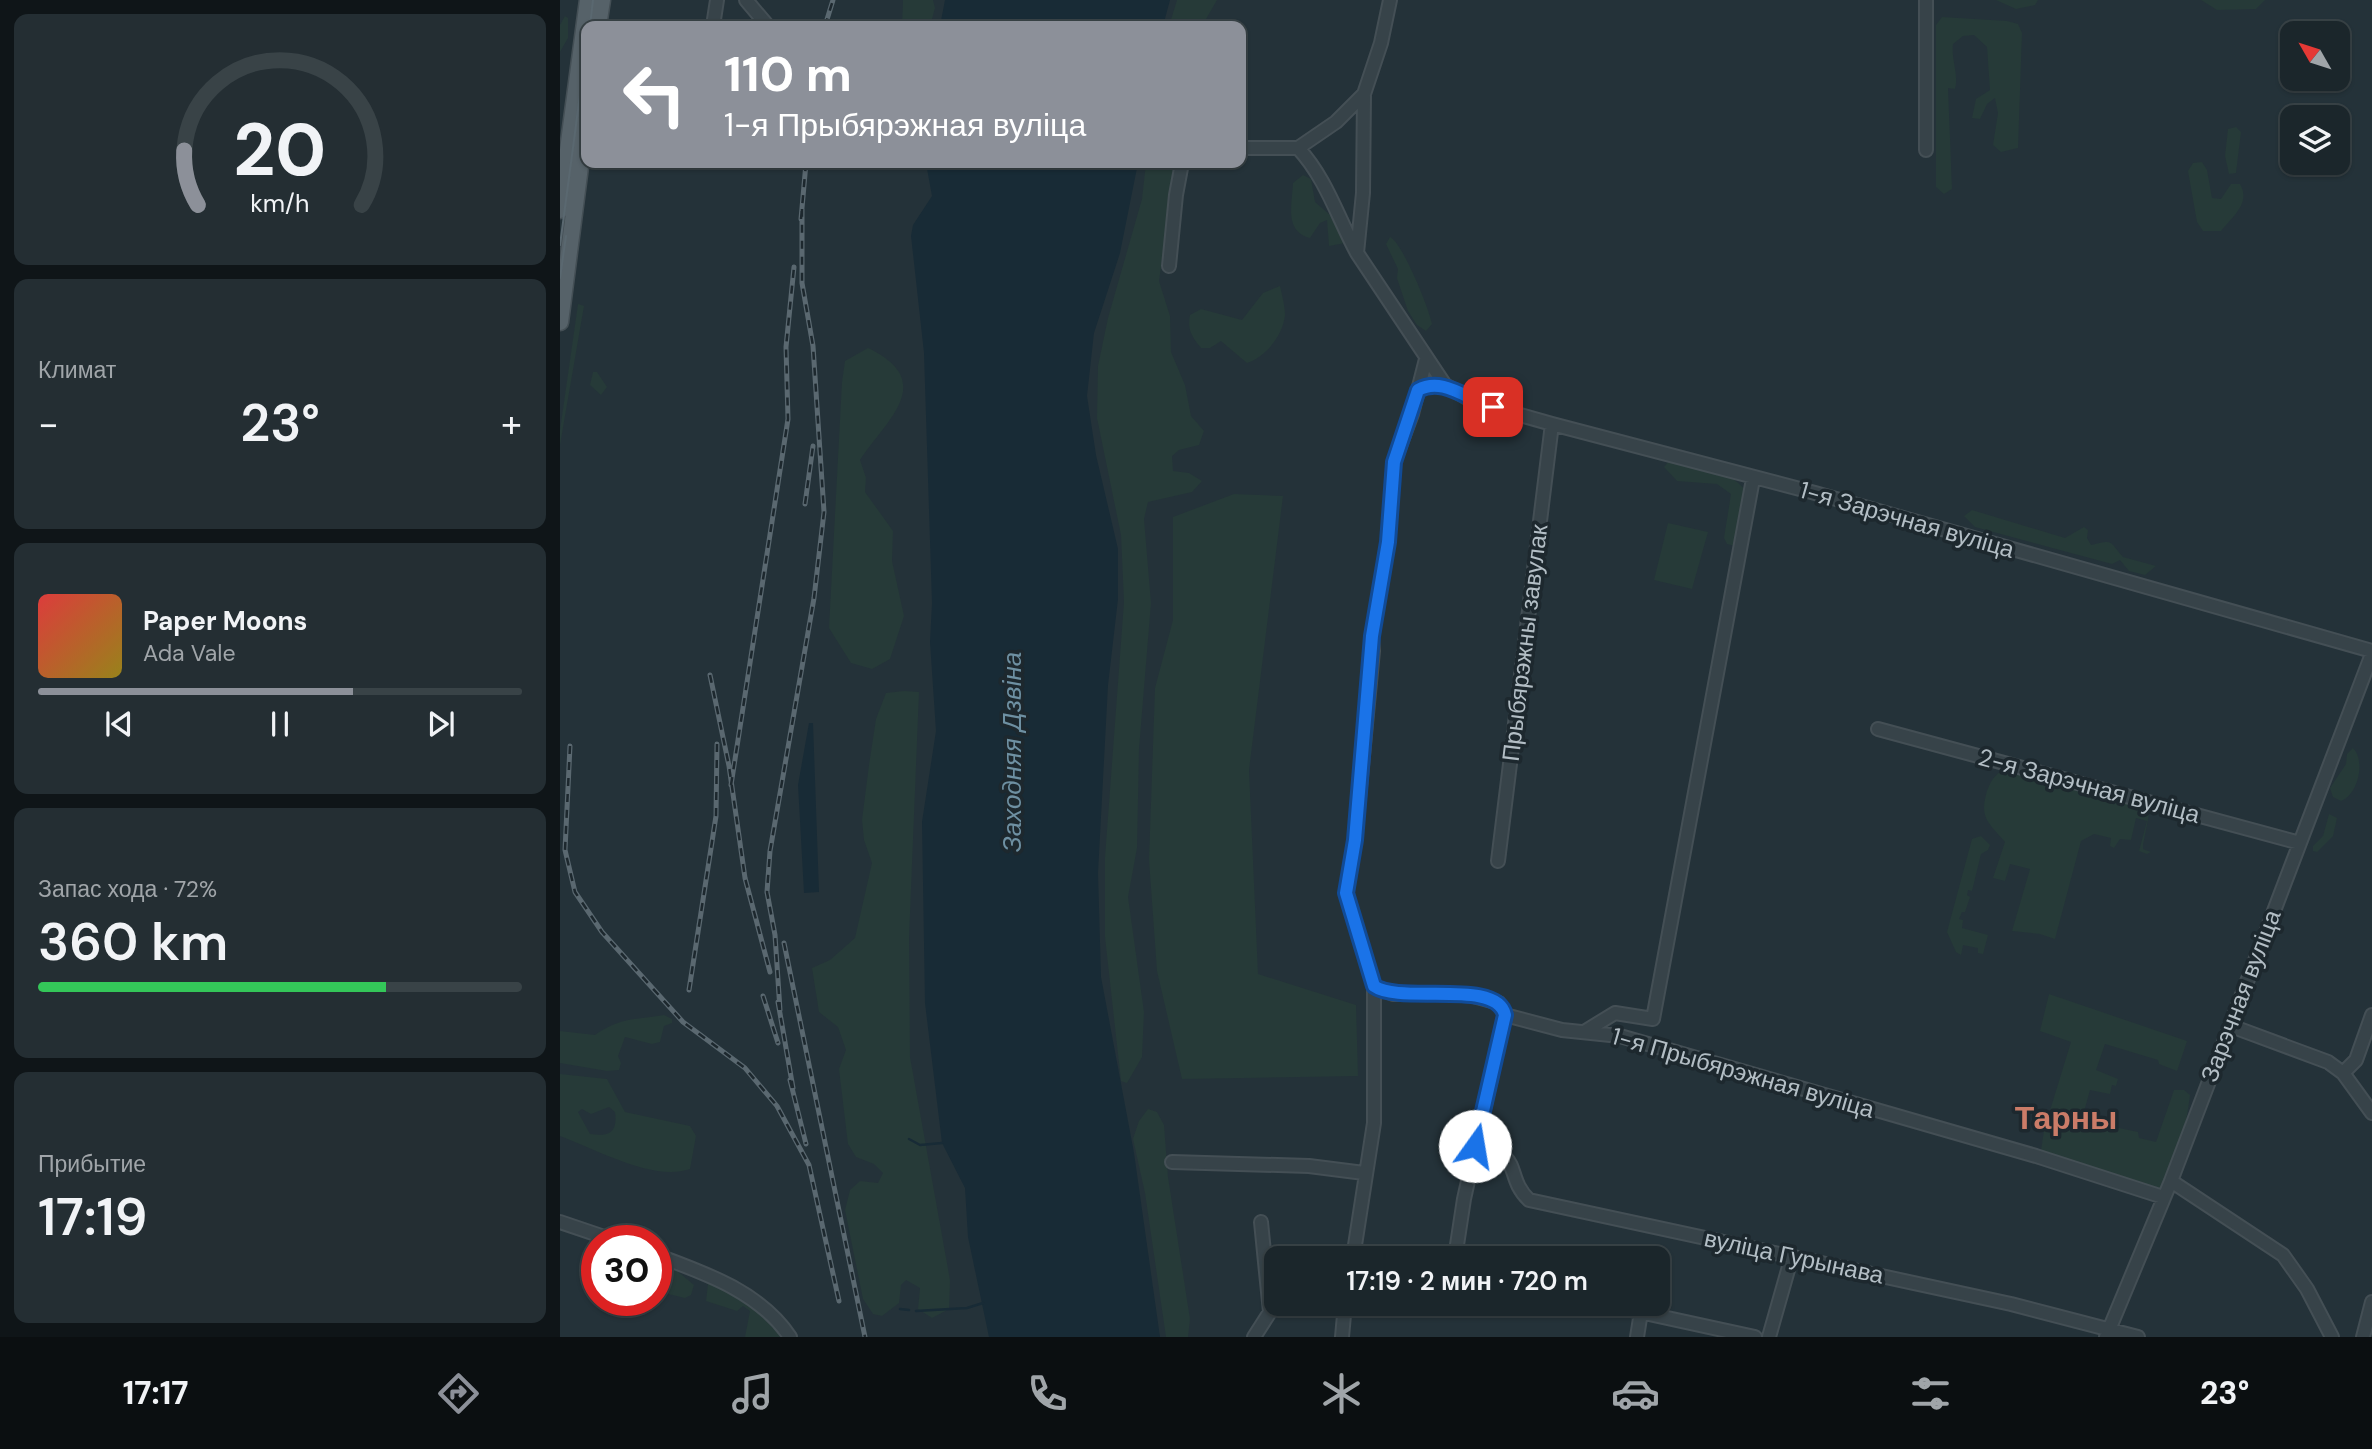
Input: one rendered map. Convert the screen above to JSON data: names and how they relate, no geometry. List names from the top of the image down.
{
  "streets": {
    "street": [
      "1-я Зарэчная вуліца",
      "Прыбярэжны завулак",
      "2-я Зарэчная вуліца",
      "Зарэчная вуліца",
      "1-я Прыбярэжная вуліца",
      "вуліца Гурынава"
    ]
  },
  "crossings": [
    ["1-я Зарэчная вуліца", "Прыбярэжны завулак"],
    ["1-я Зарэчная вуліца", "Зарэчная вуліца"],
    ["2-я Зарэчная вуліца", "Зарэчная вуліца"],
    ["Зарэчная вуліца", "1-я Прыбярэжная вуліца"],
    ["Зарэчная вуліца", "вуліца Гурынава"]
  ],
  "districts": ["Тарны"],
  "water": ["Заходняя Дзвіна"],
  "north": "top left",
  "page": {
    "turn": ["110 m", "1-я Прыбярэжная вуліца"],
    "tile": [
      "Климат",
      ["Запас хода · 72%", "360 km"],
      ["Прибытие", "17:19"]
    ],
    "heat": ["−", "23°", "+"],
    "song": ["Paper Moons", "Ada Vale"],
    "limit": "30",
    "trip": "17:19 · 2 мин · 720 m",
    "tabs": ["17:17", "23°"],
    "gauge": ["20", "km/h"]
  }
}
